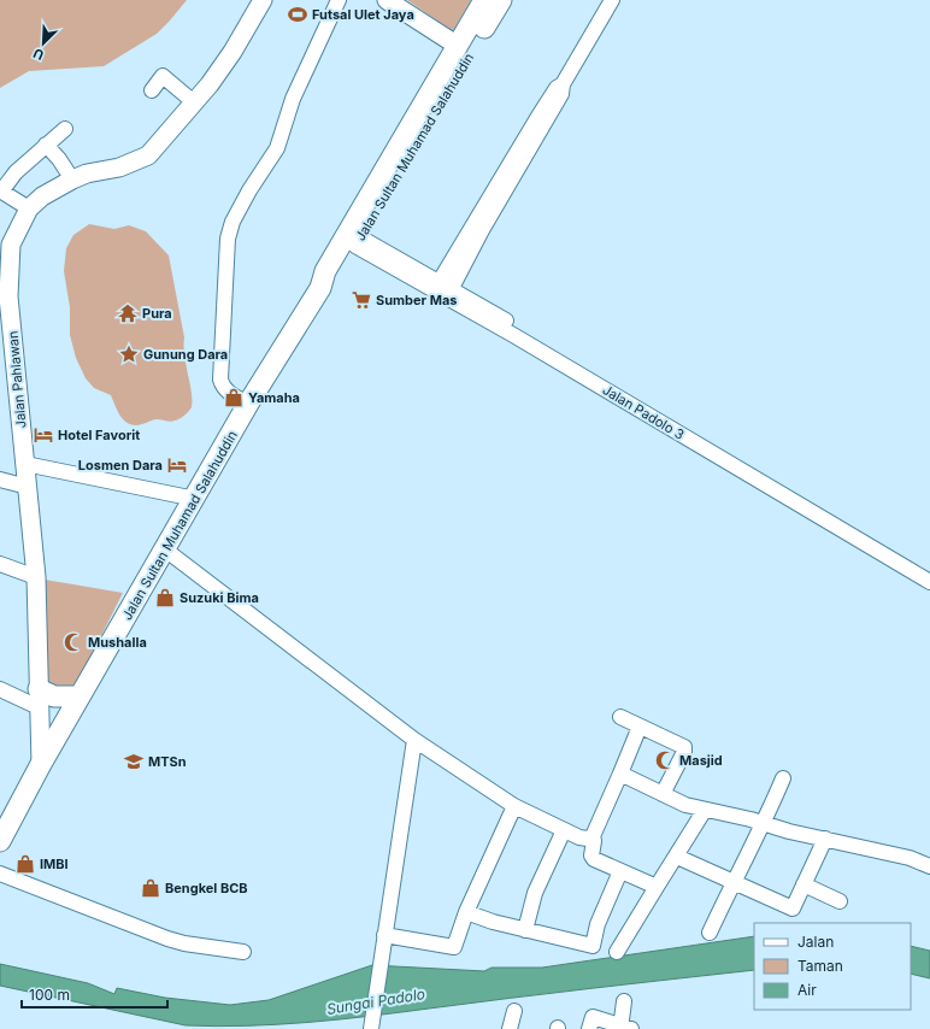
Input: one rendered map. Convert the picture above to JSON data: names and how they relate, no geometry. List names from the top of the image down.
{
  "streets": {
    "highway": ["Jalan Sultan Muhamad Salahuddin"],
    "main road": ["Jalan Pahlawan"],
    "street": ["Jalan Padolo 3"]
  },
  "crossings": [
    ["Jalan Sultan Muhamad Salahuddin", "Jalan Pahlawan"],
    ["Jalan Sultan Muhamad Salahuddin", "Jalan Padolo 3"]
  ],
  "water": ["Sungai Padolo"],
  "places": {
    "sports": ["Futsal Ulet Jaya"],
    "supermarket": ["Sumber Mas"],
    "temple": ["Pura"],
    "place": ["Gunung Dara"],
    "shop": [
      "Yamaha",
      "Suzuki Bima",
      "IMBI",
      "Bengkel BCB"
    ],
    "hotel": ["Hotel Favorit", "Losmen Dara"],
    "mosque": ["Mushalla", "Masjid"],
    "school or university": ["MTSn"]
  },
  "legend": ["Jalan", "Taman", "Air"],
  "scale_bar": "100 m",
  "north": "bottom left"
}
